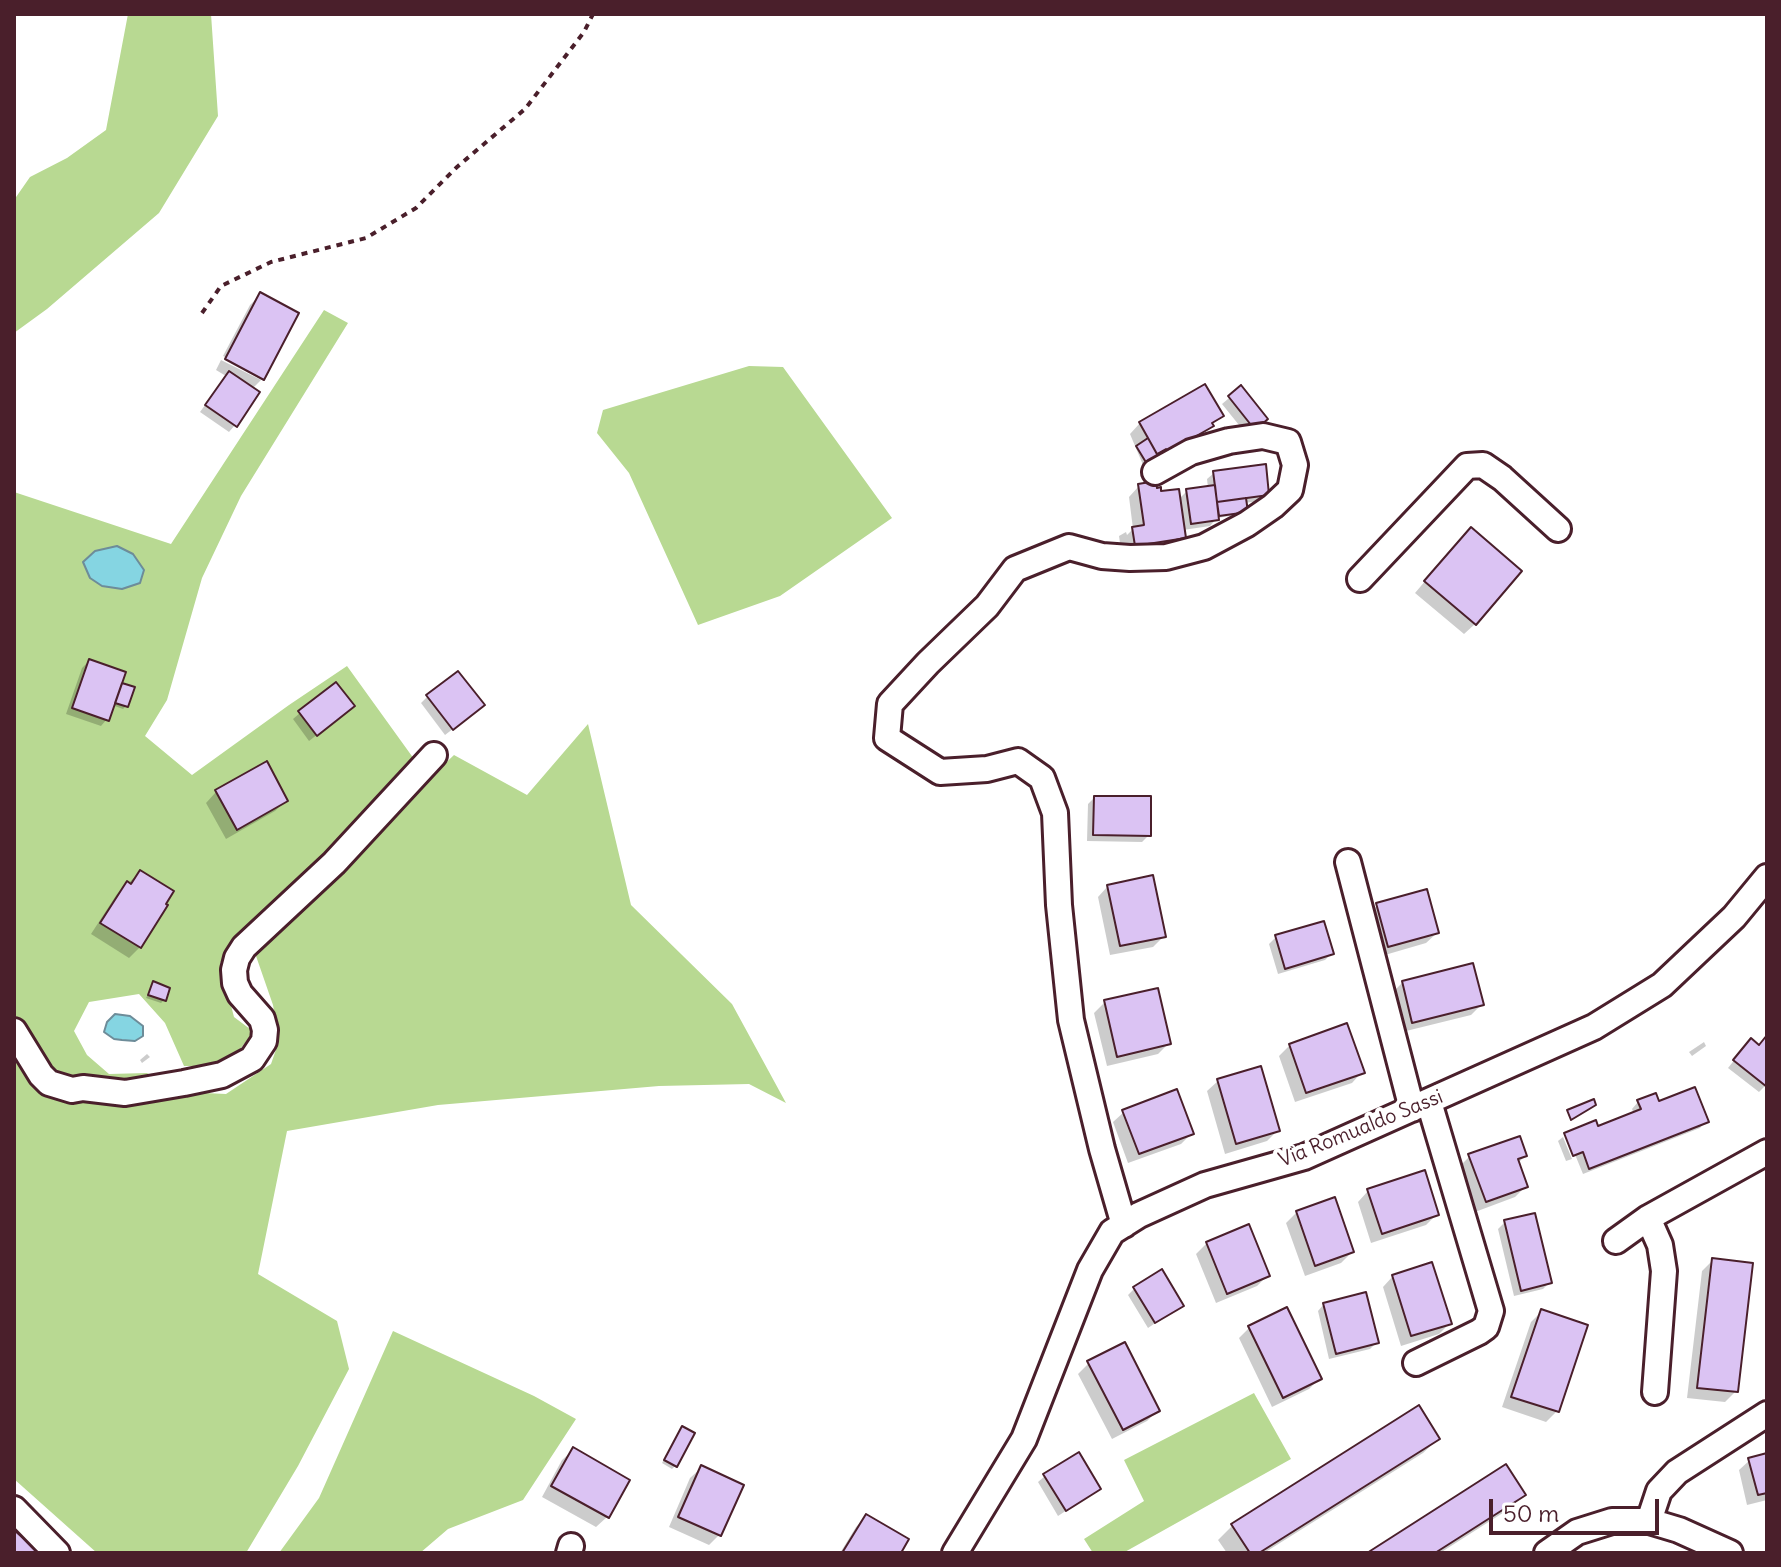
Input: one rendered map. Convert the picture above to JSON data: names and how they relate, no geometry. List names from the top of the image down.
{
  "streets": {
    "street": ["Via Romualdo Sassi"]
  },
  "scale_bar": "50 m"
}
